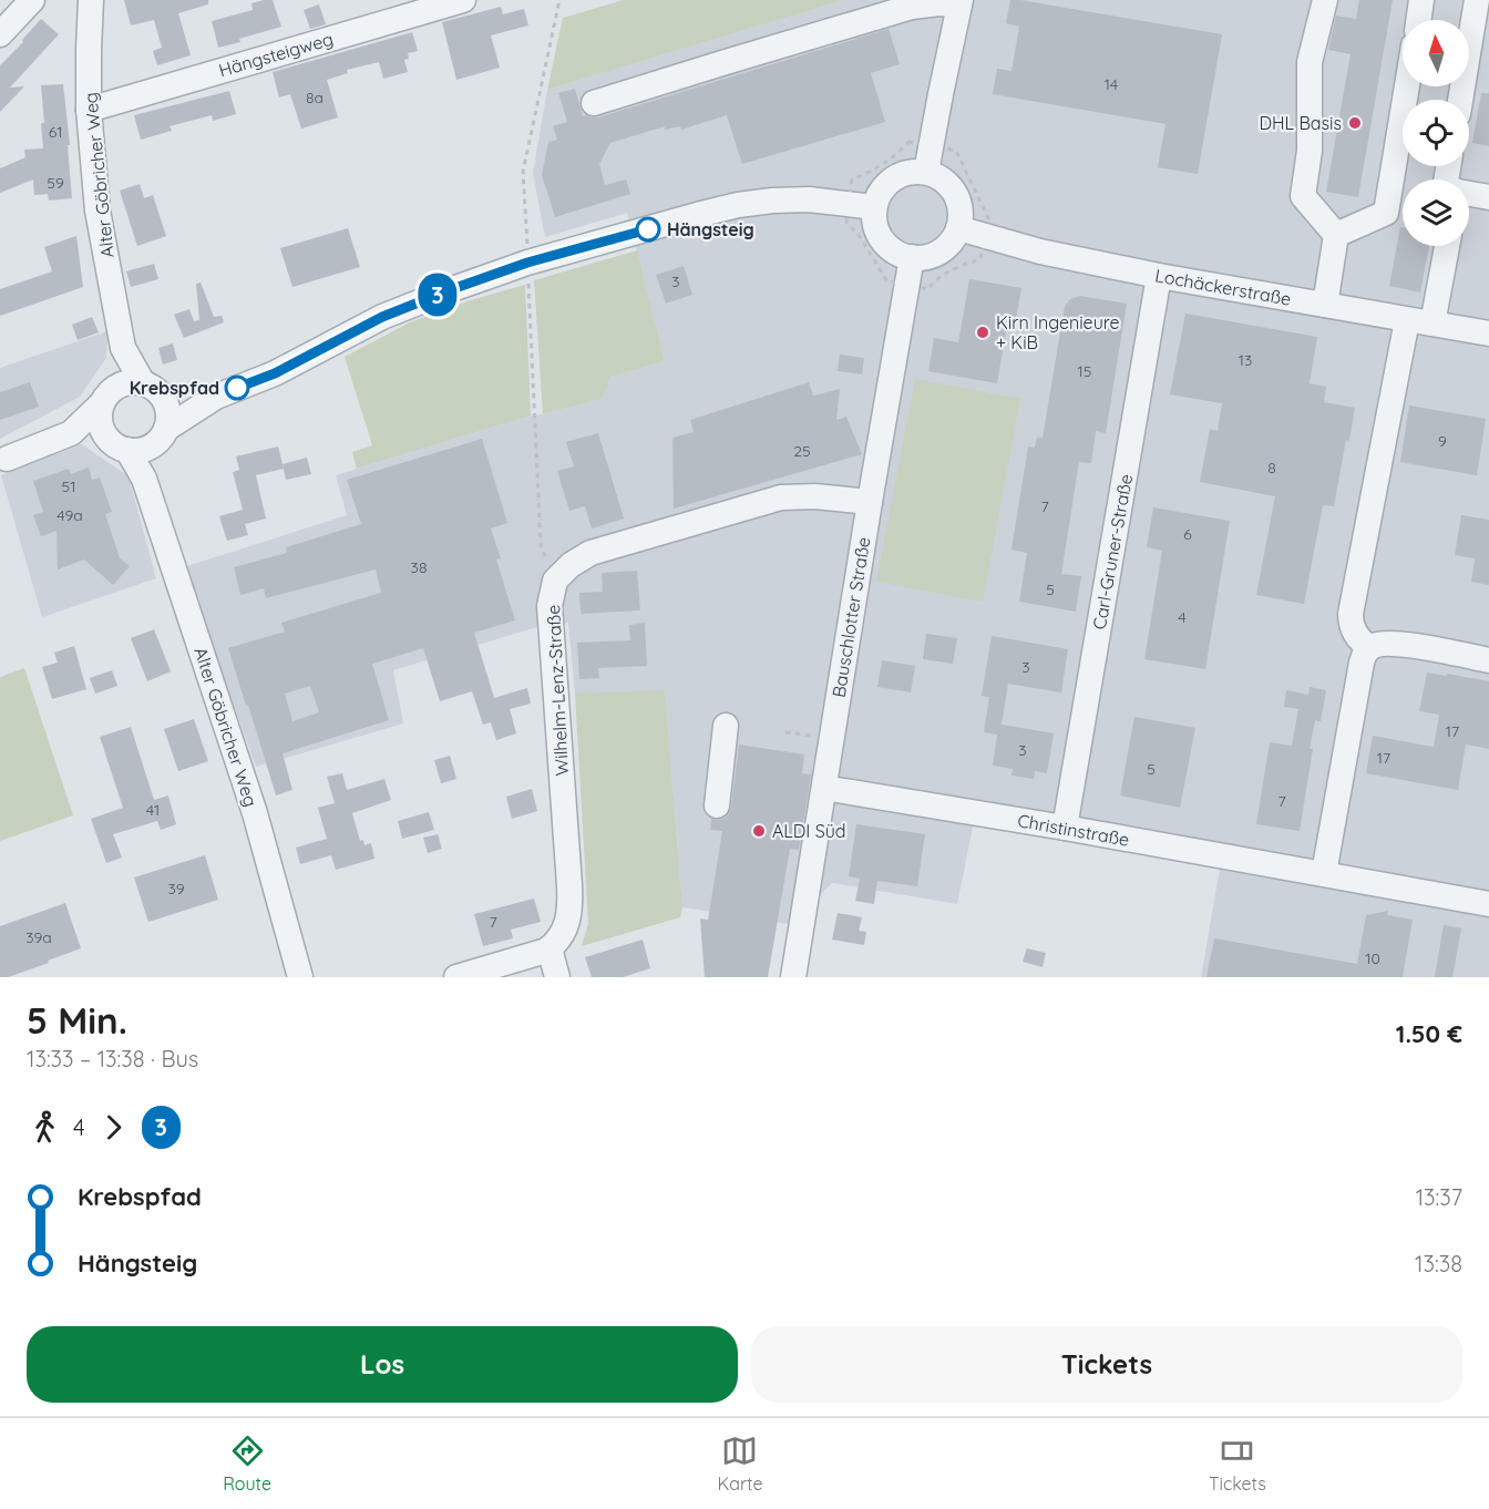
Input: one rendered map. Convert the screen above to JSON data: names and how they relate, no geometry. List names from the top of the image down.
{
  "streets": {
    "street": [
      "Hängsteigweg",
      "Alter Göbricher Weg",
      "Lochäckerstraße",
      "Carl-Gruner-Straße",
      "Bauschlotter Straße",
      "Wilhelm-Lenz-Straße",
      "Christinstraße"
    ]
  },
  "crossings": [
    ["Hängsteigweg", "Alter Göbricher Weg"],
    ["Lochäckerstraße", "Carl-Gruner-Straße"],
    ["Lochäckerstraße", "Bauschlotter Straße"],
    ["Carl-Gruner-Straße", "Christinstraße"],
    ["Bauschlotter Straße", "Wilhelm-Lenz-Straße"],
    ["Bauschlotter Straße", "Christinstraße"]
  ],
  "places": [
    "DHL Basis",
    "Hängsteig",
    "Kirn Ingenieure + KiB",
    "Krebspfad",
    "ALDI Süd"
  ],
  "lines": ["bus line 3"],
  "house_numbers": [
    "14",
    "8a",
    "61",
    "59",
    "3",
    "13",
    "15",
    "9",
    "25",
    "8",
    "51",
    "7",
    "49a",
    "6",
    "38",
    "5",
    "4",
    "3",
    "17",
    "3",
    "17",
    "5",
    "7",
    "41",
    "39",
    "7",
    "39a",
    "10"
  ],
  "north": "top",
  "page": {
    "on_map": "3",
    "heading": ["5 Min.", "13:33 – 13:38 · Bus", "1.50 €"],
    "legs": ["4", "3"],
    "list": [
      {
        "name": "Krebspfad",
        "value": "13:37"
      },
      {
        "name": "Hängsteig",
        "value": "13:38"
      }
    ],
    "buttons": ["Los", "Tickets"],
    "tabs": ["Route", "Karte", "Tickets"]
  }
}
